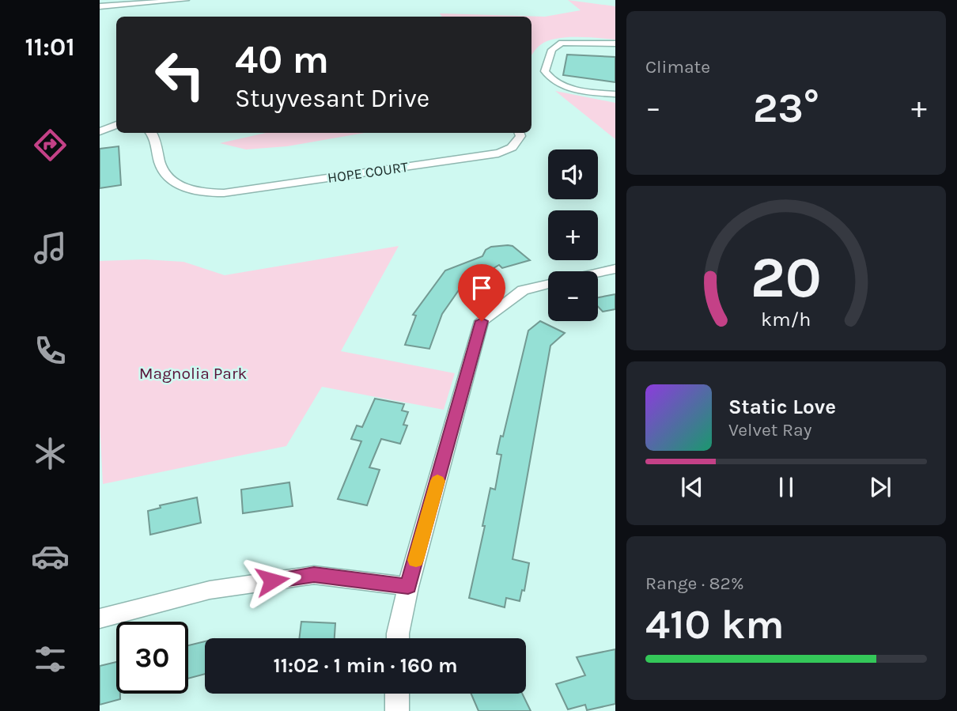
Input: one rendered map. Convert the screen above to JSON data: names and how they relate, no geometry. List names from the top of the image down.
{
  "streets": {
    "street": ["HOPE COURT"]
  },
  "parks": ["Magnolia Park"],
  "page": {
    "tabs": "11:01",
    "tile": [
      "Climate",
      ["Range · 82%", "410 km"]
    ],
    "turn": ["40 m", "Stuyvesant Drive"],
    "heat": ["−", "23°", "+"],
    "map_buttons": ["+", "−"],
    "song": ["Static Love", "Velvet Ray"],
    "limit": "30",
    "trip": "11:02 · 1 min · 160 m",
    "gauge": ["20", "km/h"]
  }
}
